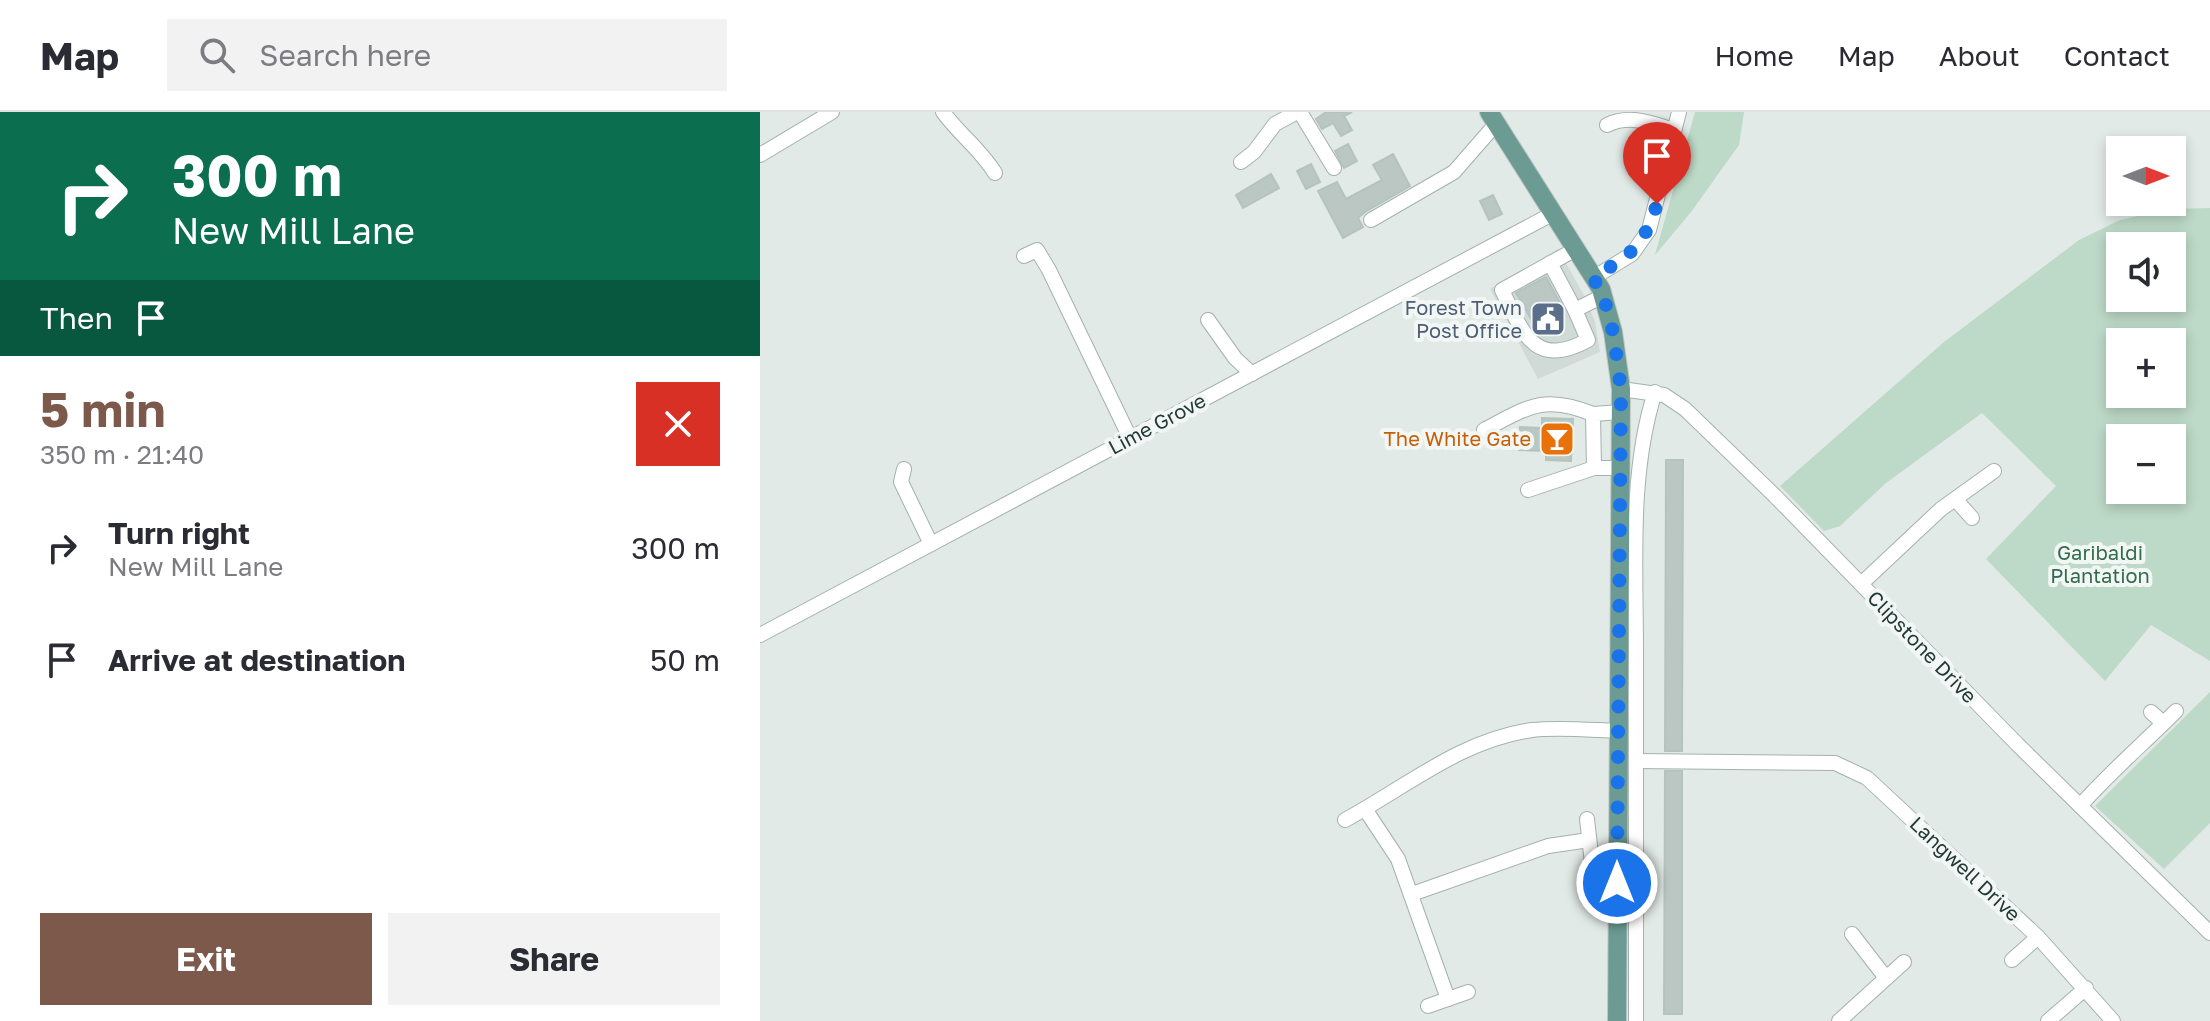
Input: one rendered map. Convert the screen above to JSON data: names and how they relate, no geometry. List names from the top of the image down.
{
  "streets": {
    "street": ["Lime Grove", "Clipstone Drive", "Langwell Drive"]
  },
  "parks": ["Garibaldi Plantation"],
  "places": {
    "public building": ["Forest Town Post Office"],
    "bar": ["The White Gate"]
  },
  "north": "right",
  "page": {
    "header": "Map",
    "search": "Search here",
    "nav": [
      "Home",
      "Map",
      "About",
      "Contact"
    ],
    "turn": ["300 m", "New Mill Lane"],
    "map_buttons": ["+", "−"],
    "then": "Then",
    "heading": ["5 min", "350 m · 21:40"],
    "list": [
      {
        "name": "Turn right",
        "note": "New Mill Lane",
        "value": "300 m"
      },
      {
        "name": "Arrive at destination",
        "value": "50 m"
      }
    ],
    "buttons": ["Exit", "Share"]
  }
}
